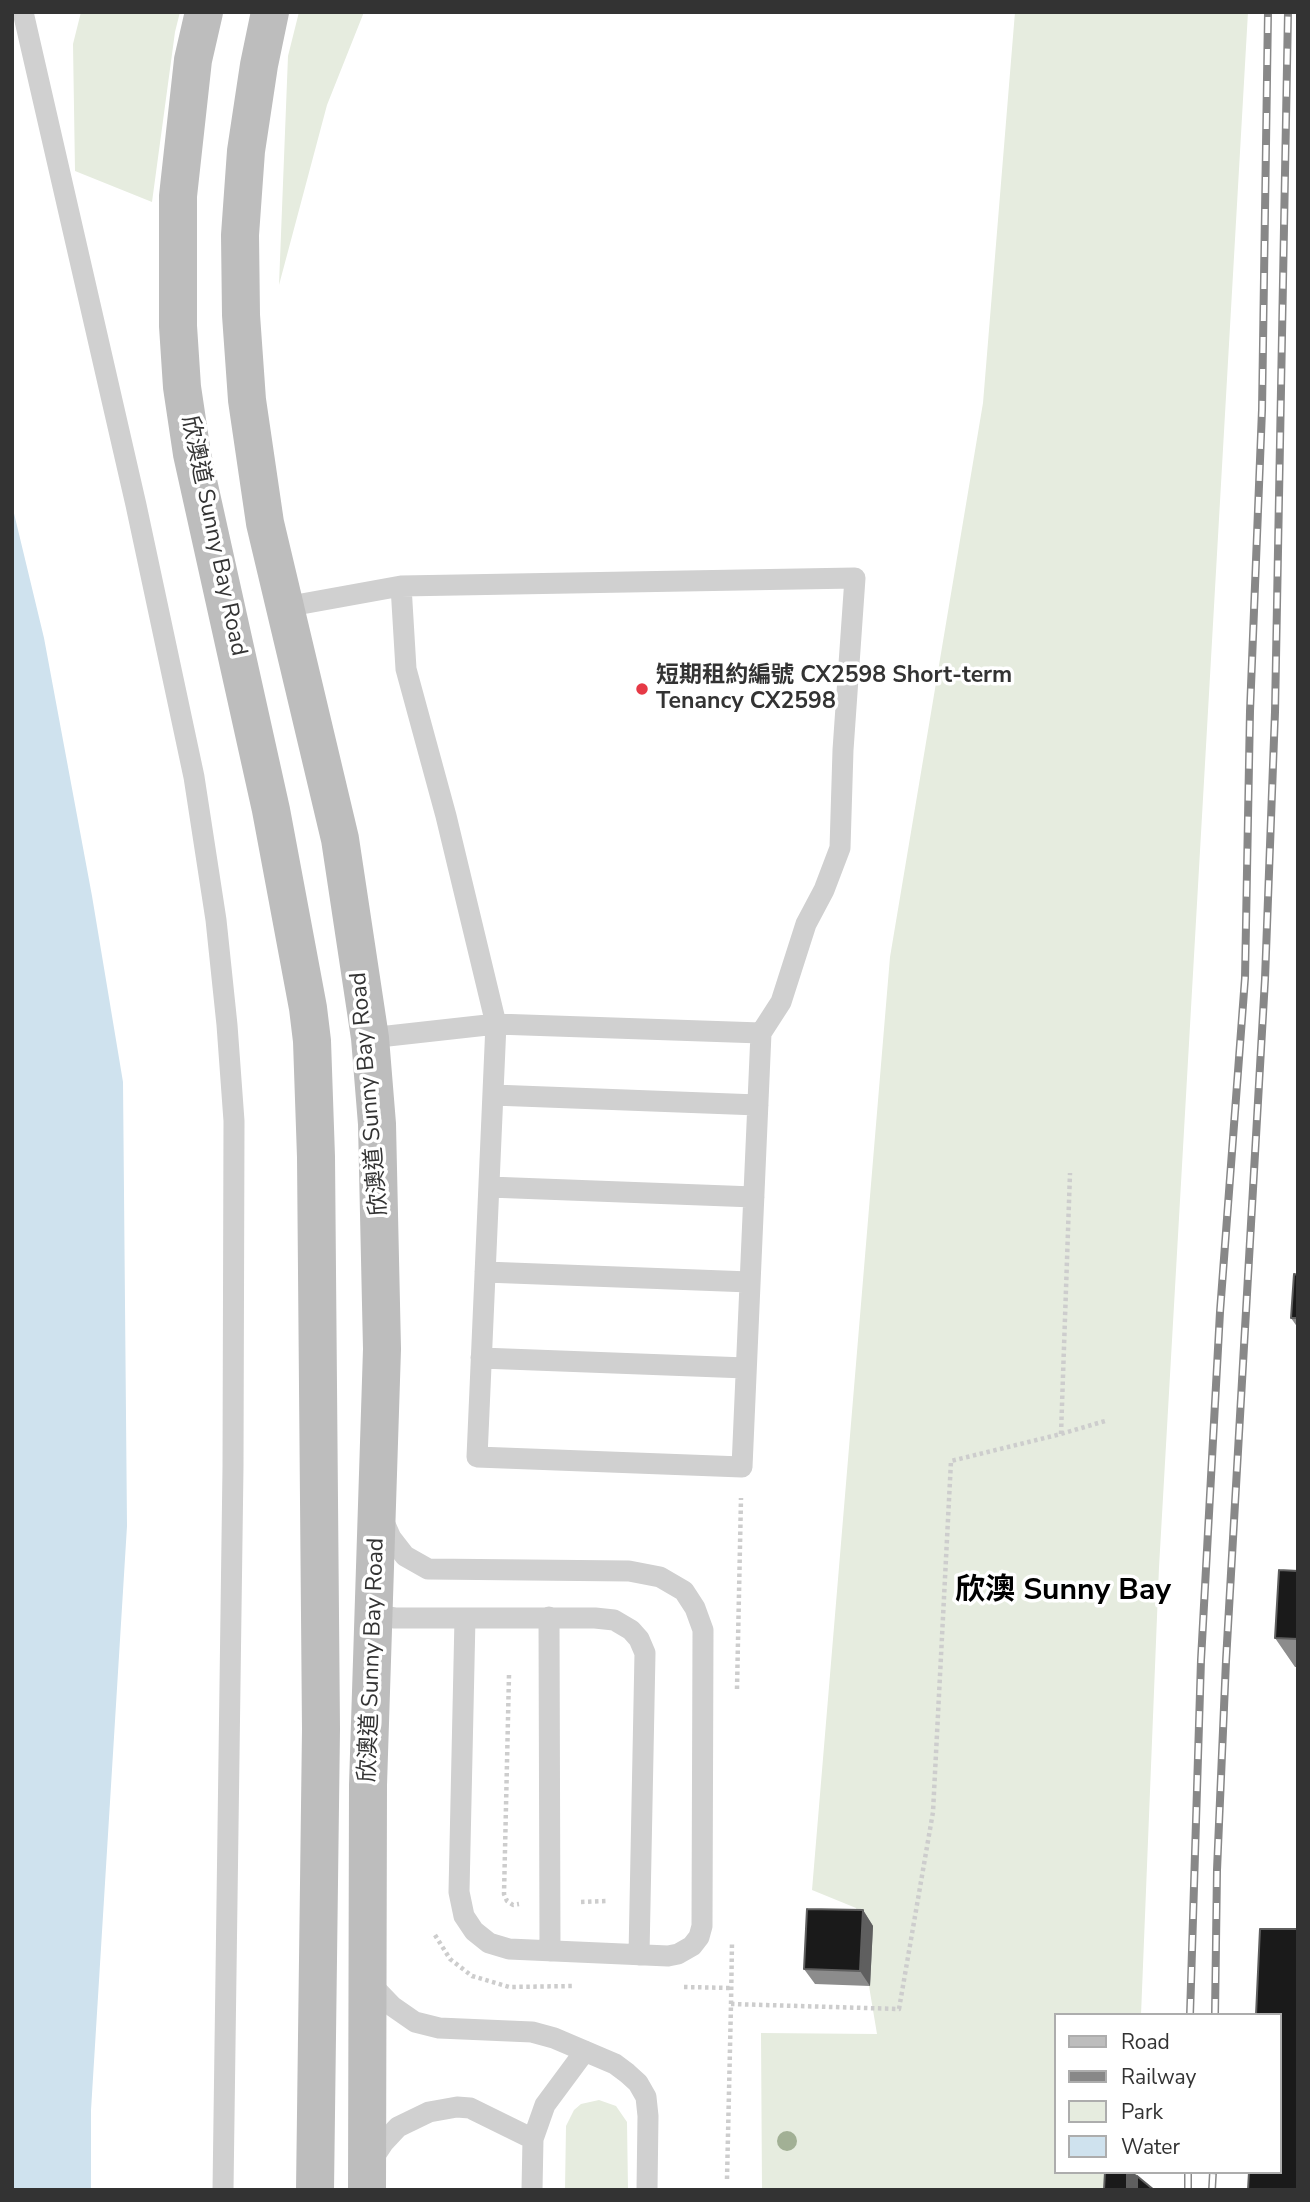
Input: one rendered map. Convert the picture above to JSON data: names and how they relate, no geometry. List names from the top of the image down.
{
  "streets": {
    "main road": ["欣澳道 Sunny Bay Road"]
  },
  "districts": ["欣澳 Sunny Bay"],
  "places": ["短期租約編號 CX2598 Short-term Tenancy CX2598"],
  "legend": [
    "Road",
    "Railway",
    "Park",
    "Water"
  ]
}
